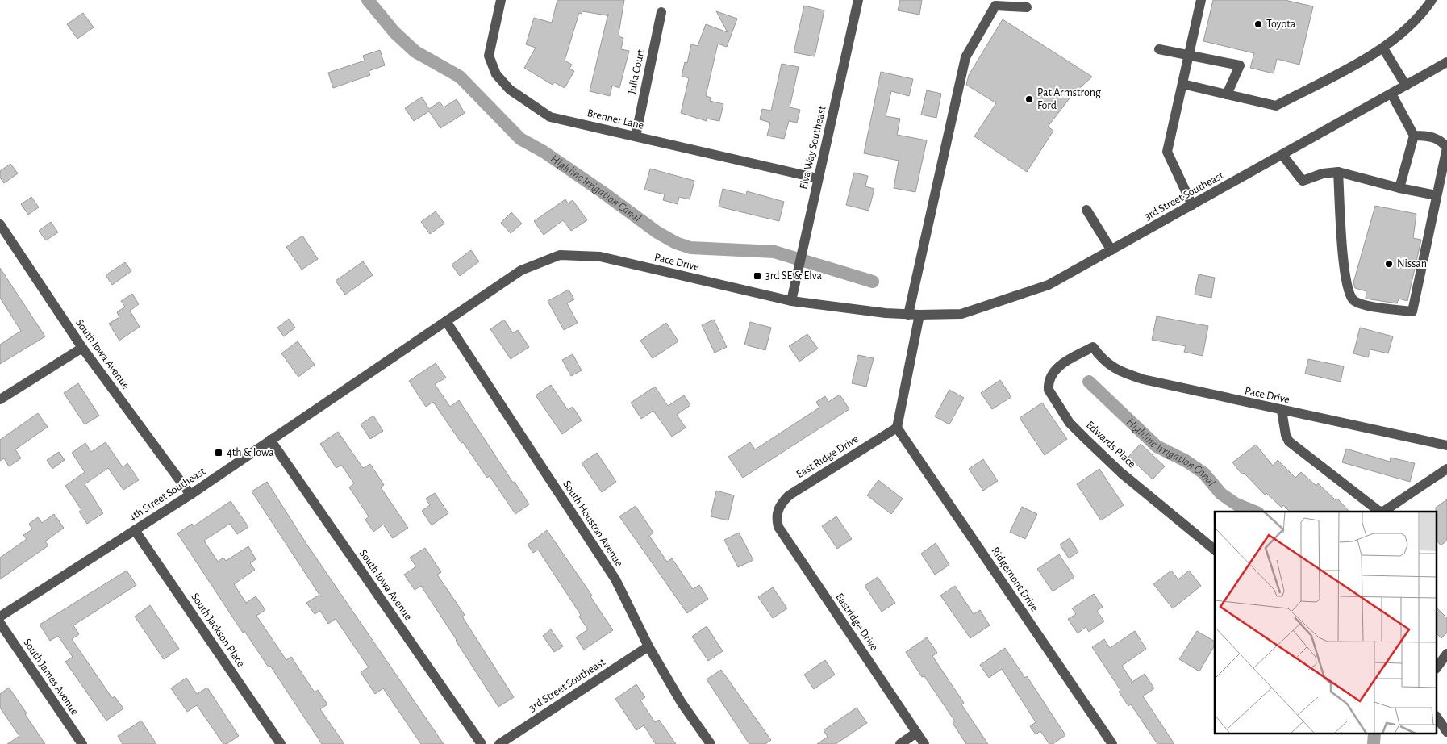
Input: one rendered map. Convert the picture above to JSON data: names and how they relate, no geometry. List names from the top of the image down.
{
  "streets": {
    "street": [
      "Julia Court",
      "Brenner Lane",
      "Elva Way Southeast",
      "3rd Street Southeast",
      "Pace Drive",
      "South Iowa Avenue",
      "Edwards Place",
      "East Ridge Drive",
      "4th Street Southeast",
      "South Houston Avenue",
      "Ridgemont Drive",
      "Eastridge Drive",
      "South Jackson Place",
      "South James Avenue"
    ]
  },
  "crossings": [
    ["Julia Court", "Brenner Lane"],
    ["Brenner Lane", "Elva Way Southeast"],
    ["Elva Way Southeast", "Pace Drive"],
    ["3rd Street Southeast", "Pace Drive"],
    ["3rd Street Southeast", "South Houston Avenue"],
    ["Pace Drive", "Edwards Place"],
    ["Pace Drive", "4th Street Southeast"],
    ["Pace Drive", "South Houston Avenue"],
    ["South Iowa Avenue", "4th Street Southeast"],
    ["East Ridge Drive", "Ridgemont Drive"],
    ["East Ridge Drive", "Eastridge Drive"],
    ["4th Street Southeast", "South Houston Avenue"],
    ["4th Street Southeast", "South Jackson Place"]
  ],
  "water": ["Highline Irrigation Canal"],
  "places": {
    "other": ["Toyota", "Pat Armstrong Ford", "Nissan"],
    "transit": ["3rd SE & Elva", "4th & Iowa"]
  }
}
